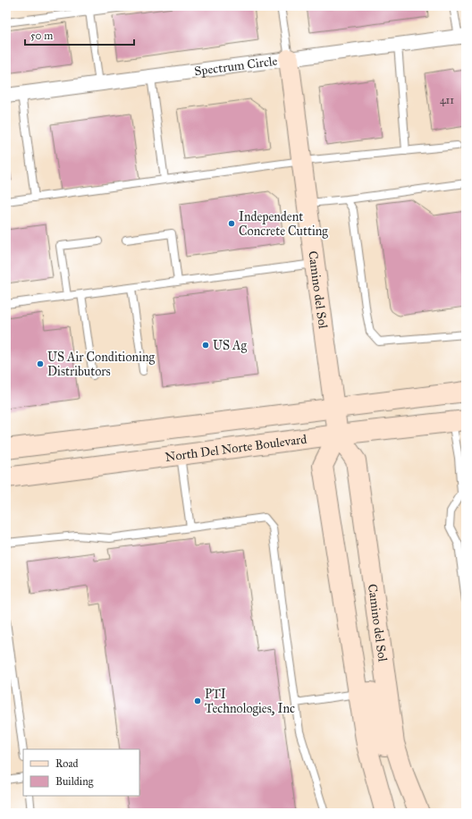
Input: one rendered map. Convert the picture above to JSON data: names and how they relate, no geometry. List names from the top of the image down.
{
  "streets": {
    "street": ["Spectrum Circle", "Camino del Sol", "North Del Norte Boulevard"]
  },
  "crossings": [
    ["Spectrum Circle", "Camino del Sol"],
    ["Camino del Sol", "North Del Norte Boulevard"]
  ],
  "places": [
    "Independent Concrete Cutting",
    "US Ag",
    "US Air Conditioning Distributors",
    "PTI Technologies, Inc"
  ],
  "house_numbers": ["411"],
  "legend": ["Road", "Building"],
  "scale_bar": "50 m"
}
